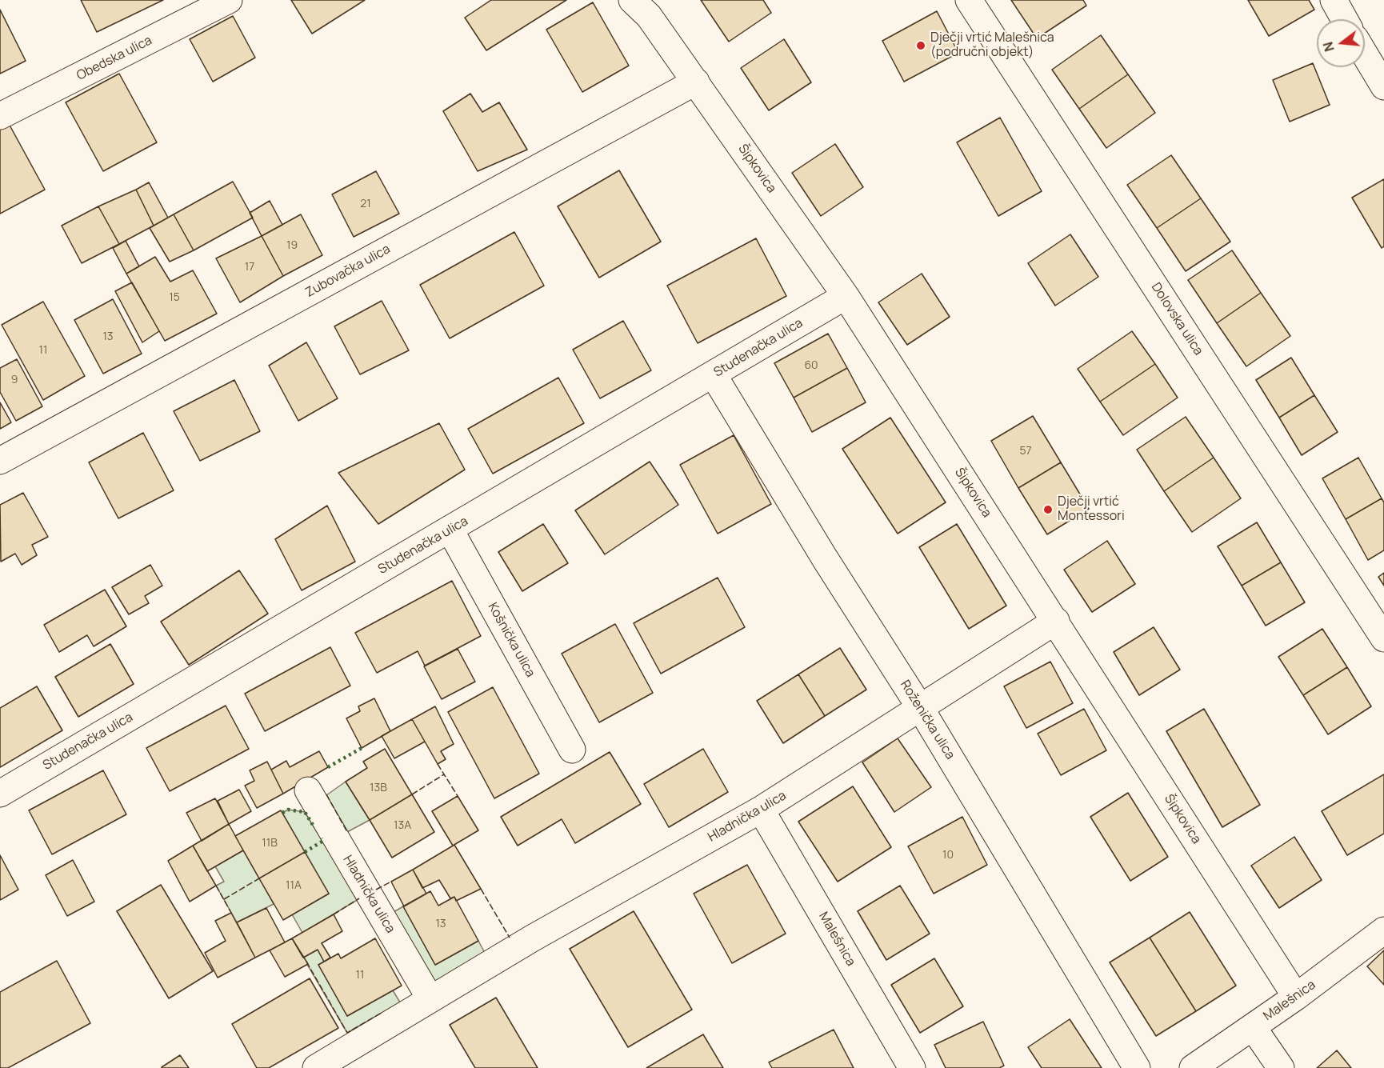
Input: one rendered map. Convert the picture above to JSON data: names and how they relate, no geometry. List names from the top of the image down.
{
  "streets": {
    "street": [
      "Obedska ulica",
      "Šipkovica",
      "Zubovačka ulica",
      "Dolovska ulica",
      "Studenačka ulica",
      "Košnička ulica",
      "Roženička ulica",
      "Hladnička ulica",
      "Malešnica"
    ]
  },
  "crossings": [
    ["Šipkovica", "Zubovačka ulica"],
    ["Šipkovica", "Studenačka ulica"],
    ["Šipkovica", "Hladnička ulica"],
    ["Šipkovica", "Malešnica"],
    ["Studenačka ulica", "Košnička ulica"],
    ["Studenačka ulica", "Roženička ulica"],
    ["Roženička ulica", "Hladnička ulica"],
    ["Hladnička ulica", "Malešnica"]
  ],
  "places": ["Dječji vrtić Malešnica (područni objekt)", "Dječji vrtić Montessori"],
  "house_numbers": [
    "21",
    "19",
    "17",
    "15",
    "13",
    "11",
    "60",
    "9",
    "57",
    "13B",
    "13A",
    "11B",
    "10",
    "11A",
    "13",
    "11"
  ],
  "north": "left"
}
